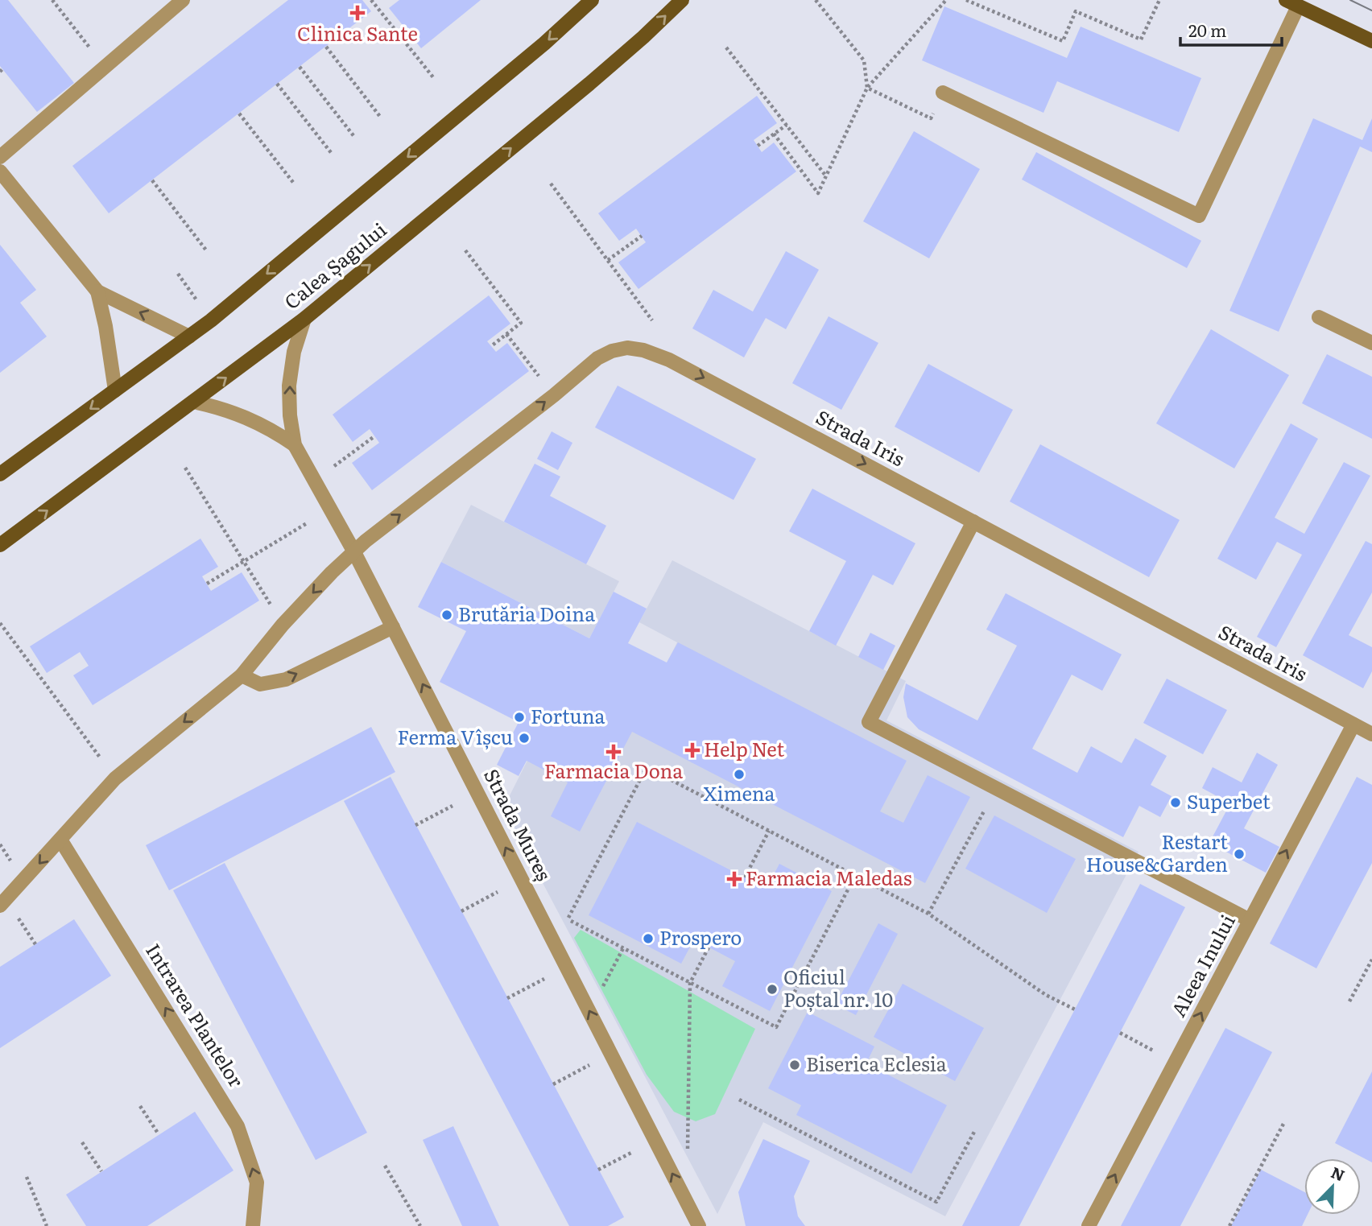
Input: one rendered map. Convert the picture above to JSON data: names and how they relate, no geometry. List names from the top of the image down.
{
  "streets": {
    "main road": ["Calea Șagului"],
    "street": [
      "Strada Iris",
      "Strada Mureș",
      "Aleea Inului",
      "Intrarea Plantelor"
    ]
  },
  "crossings": [
    ["Calea Șagului", "Strada Mureș"],
    ["Strada Iris", "Strada Mureș"],
    ["Strada Iris", "Aleea Inului"],
    ["Strada Iris", "Intrarea Plantelor"]
  ],
  "one_way": ["Strada Mureș", "Aleea Inului", "Intrarea Plantelor"],
  "places": {
    "health": [
      "Clinica Sante",
      "Help Net",
      "Farmacia Dona",
      "Farmacia Maledas"
    ],
    "other": [
      "Brutăria Doina",
      "Fortuna",
      "Ferma Vîșcu",
      "Ximena",
      "Superbet",
      "Restart House&Garden",
      "Prospero",
      "Oficiul Poștal nr. 10",
      "Biserica Eclesia"
    ]
  },
  "scale_bar": "20 m",
  "north": "top right"
}
